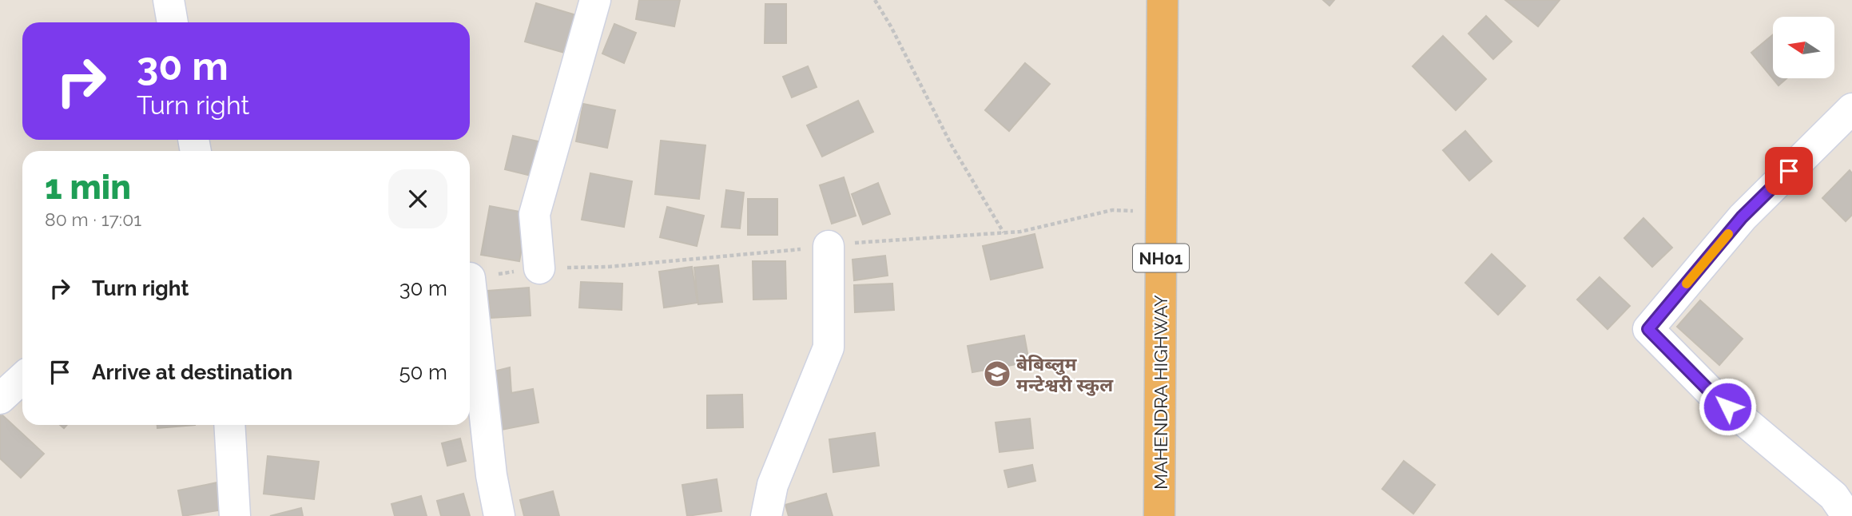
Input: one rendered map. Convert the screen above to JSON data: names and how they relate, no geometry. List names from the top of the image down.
{
  "streets": {
    "highway": ["NH01", "MAHENDRA HIGHWAY"]
  },
  "places": {
    "school or university": ["बेबिब्लुम मन्टेश्वरी स्कुल"]
  },
  "north": "left",
  "page": {
    "turn": ["30 m", "Turn right"],
    "heading": ["1 min", "80 m · 17:01"],
    "list": [
      {
        "name": "Turn right",
        "value": "30 m"
      },
      {
        "name": "Arrive at destination",
        "value": "50 m"
      }
    ]
  }
}
